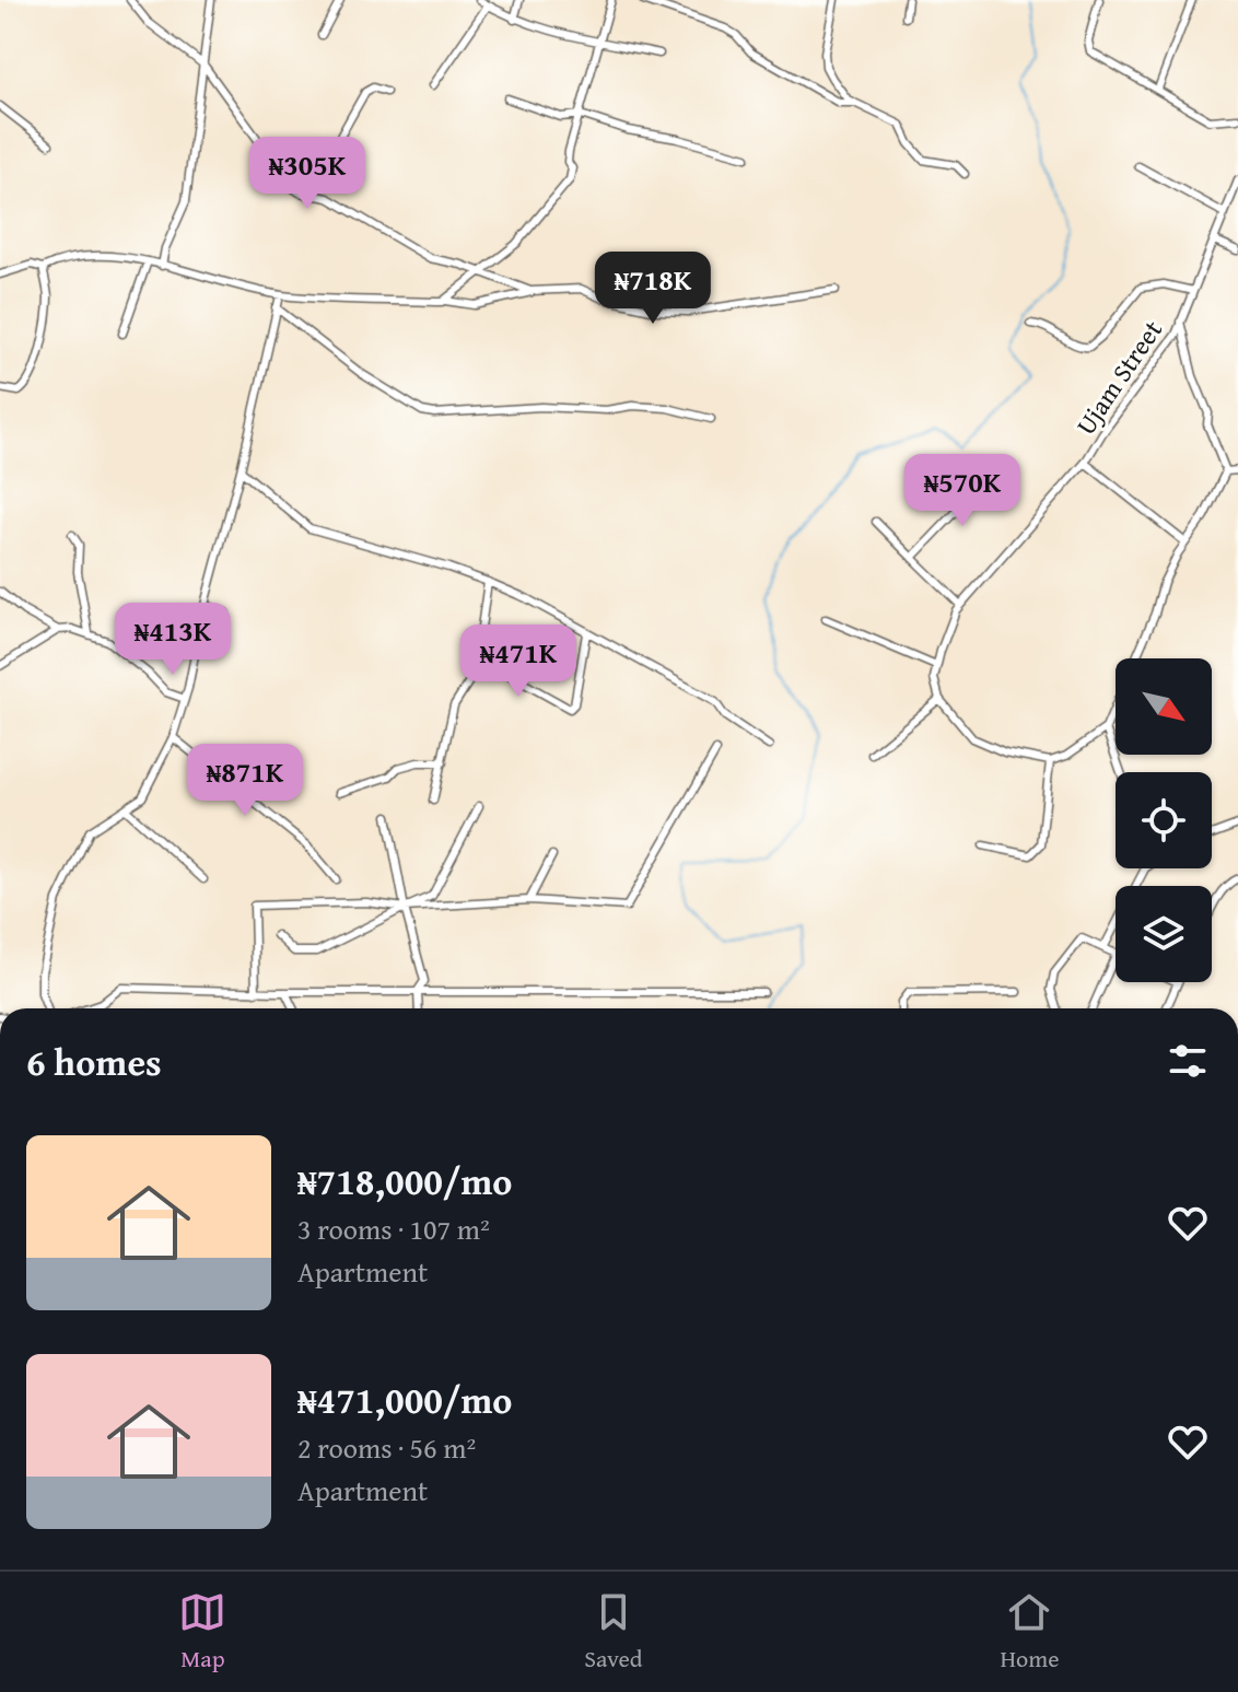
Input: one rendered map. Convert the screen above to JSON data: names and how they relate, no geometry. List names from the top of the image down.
{
  "streets": {
    "street": ["Ujam Street"]
  },
  "north": "bottom right",
  "page": {
    "price": [
      "₦305K",
      "₦718K",
      "₦570K",
      "₦413K",
      "₦471K",
      "₦871K"
    ],
    "heading": "6 homes",
    "list": [
      {
        "name": "₦718,000/mo",
        "note": "3 rooms · 107 m² · Apartment"
      },
      {
        "name": "₦471,000/mo",
        "note": "2 rooms · 56 m² · Apartment"
      }
    ],
    "tabs": ["Map", "Saved", "Home"]
  }
}
